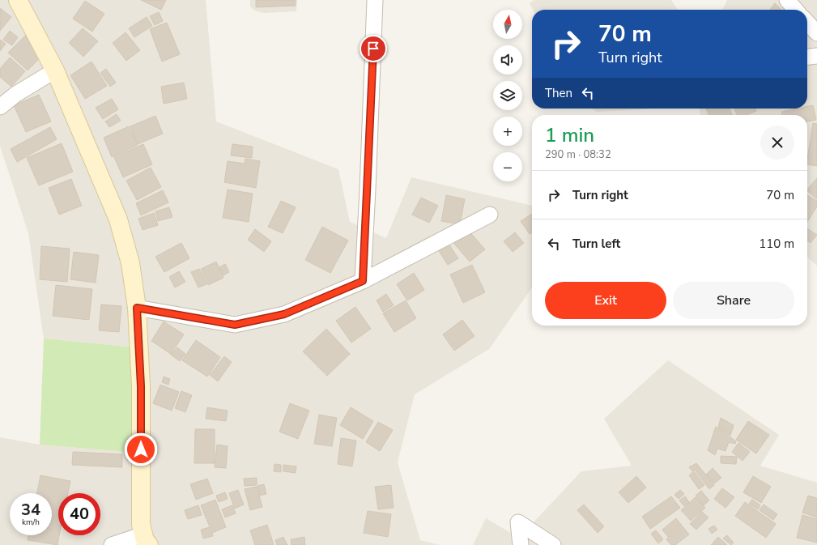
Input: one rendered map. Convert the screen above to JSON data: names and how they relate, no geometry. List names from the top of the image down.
{
  "north": "top",
  "page": {
    "map_buttons": ["+", "−"],
    "turn": ["70 m", "Turn right"],
    "then": "Then",
    "heading": ["1 min", "290 m · 08:32"],
    "list": [
      {
        "name": "Turn right",
        "value": "70 m"
      },
      {
        "name": "Turn left",
        "value": "110 m"
      }
    ],
    "buttons": ["Exit", "Share"],
    "speed": "34 km/h",
    "limit": "40"
  }
}
